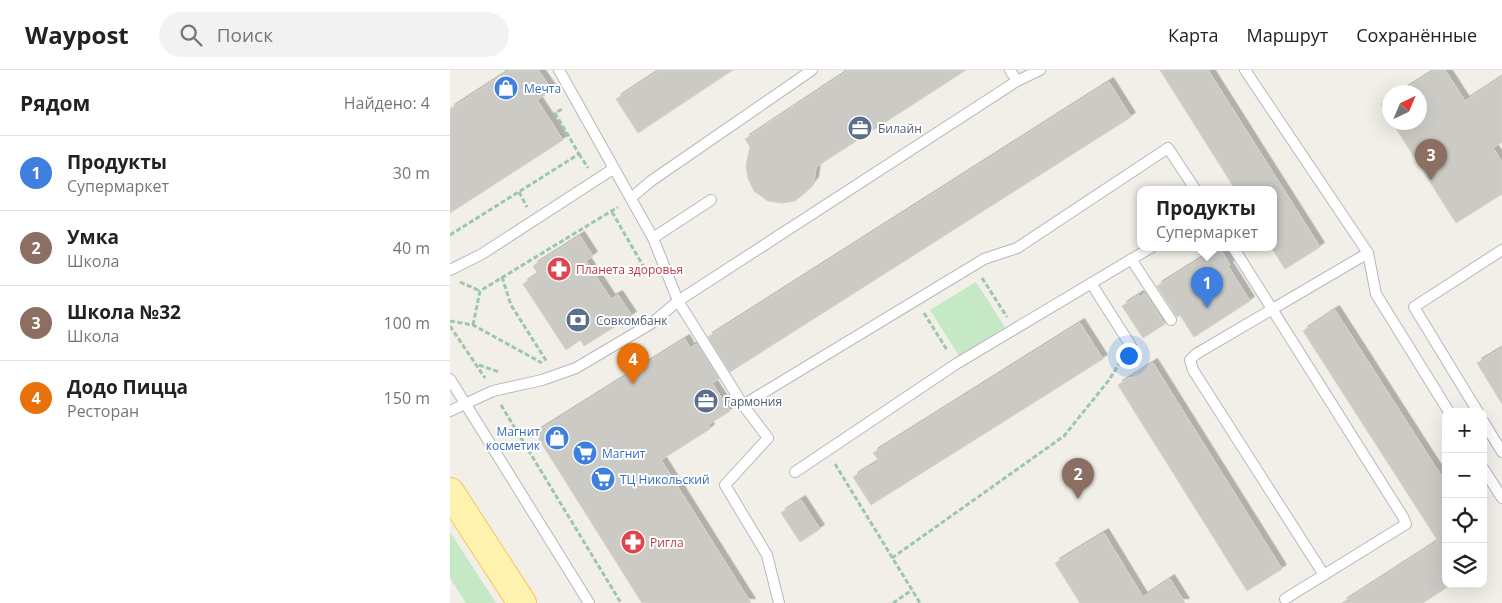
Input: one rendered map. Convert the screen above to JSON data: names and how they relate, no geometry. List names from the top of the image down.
{
  "places": {
    "shop": ["Мечта", "Магнит косметик"],
    "office": ["Билайн", "Гармония"],
    "pharmacy": ["Планета здоровья", "Ригла"],
    "bank": ["Совкомбанк"],
    "supermarket": ["Магнит", "ТЦ Никольский"]
  },
  "north": "top right",
  "page": {
    "header": "Waypost",
    "search": "Поиск",
    "nav": ["Карта", "Маршрут", "Сохранённые"],
    "heading": ["Рядом", "Найдено: 4"],
    "list": [
      {
        "mark": "1",
        "name": "Продукты",
        "note": "Супермаркет",
        "value": "30 m"
      },
      {
        "mark": "2",
        "name": "Умка",
        "note": "Школа",
        "value": "40 m"
      },
      {
        "mark": "3",
        "name": "Школа №32",
        "note": "Школа",
        "value": "100 m"
      },
      {
        "mark": "4",
        "name": "Додо Пицца",
        "note": "Ресторан",
        "value": "150 m"
      }
    ],
    "pins": [
      "3",
      "1",
      "4",
      "2"
    ],
    "popup": ["Продукты", "Супермаркет"],
    "map_buttons": ["+", "−"]
  }
}
